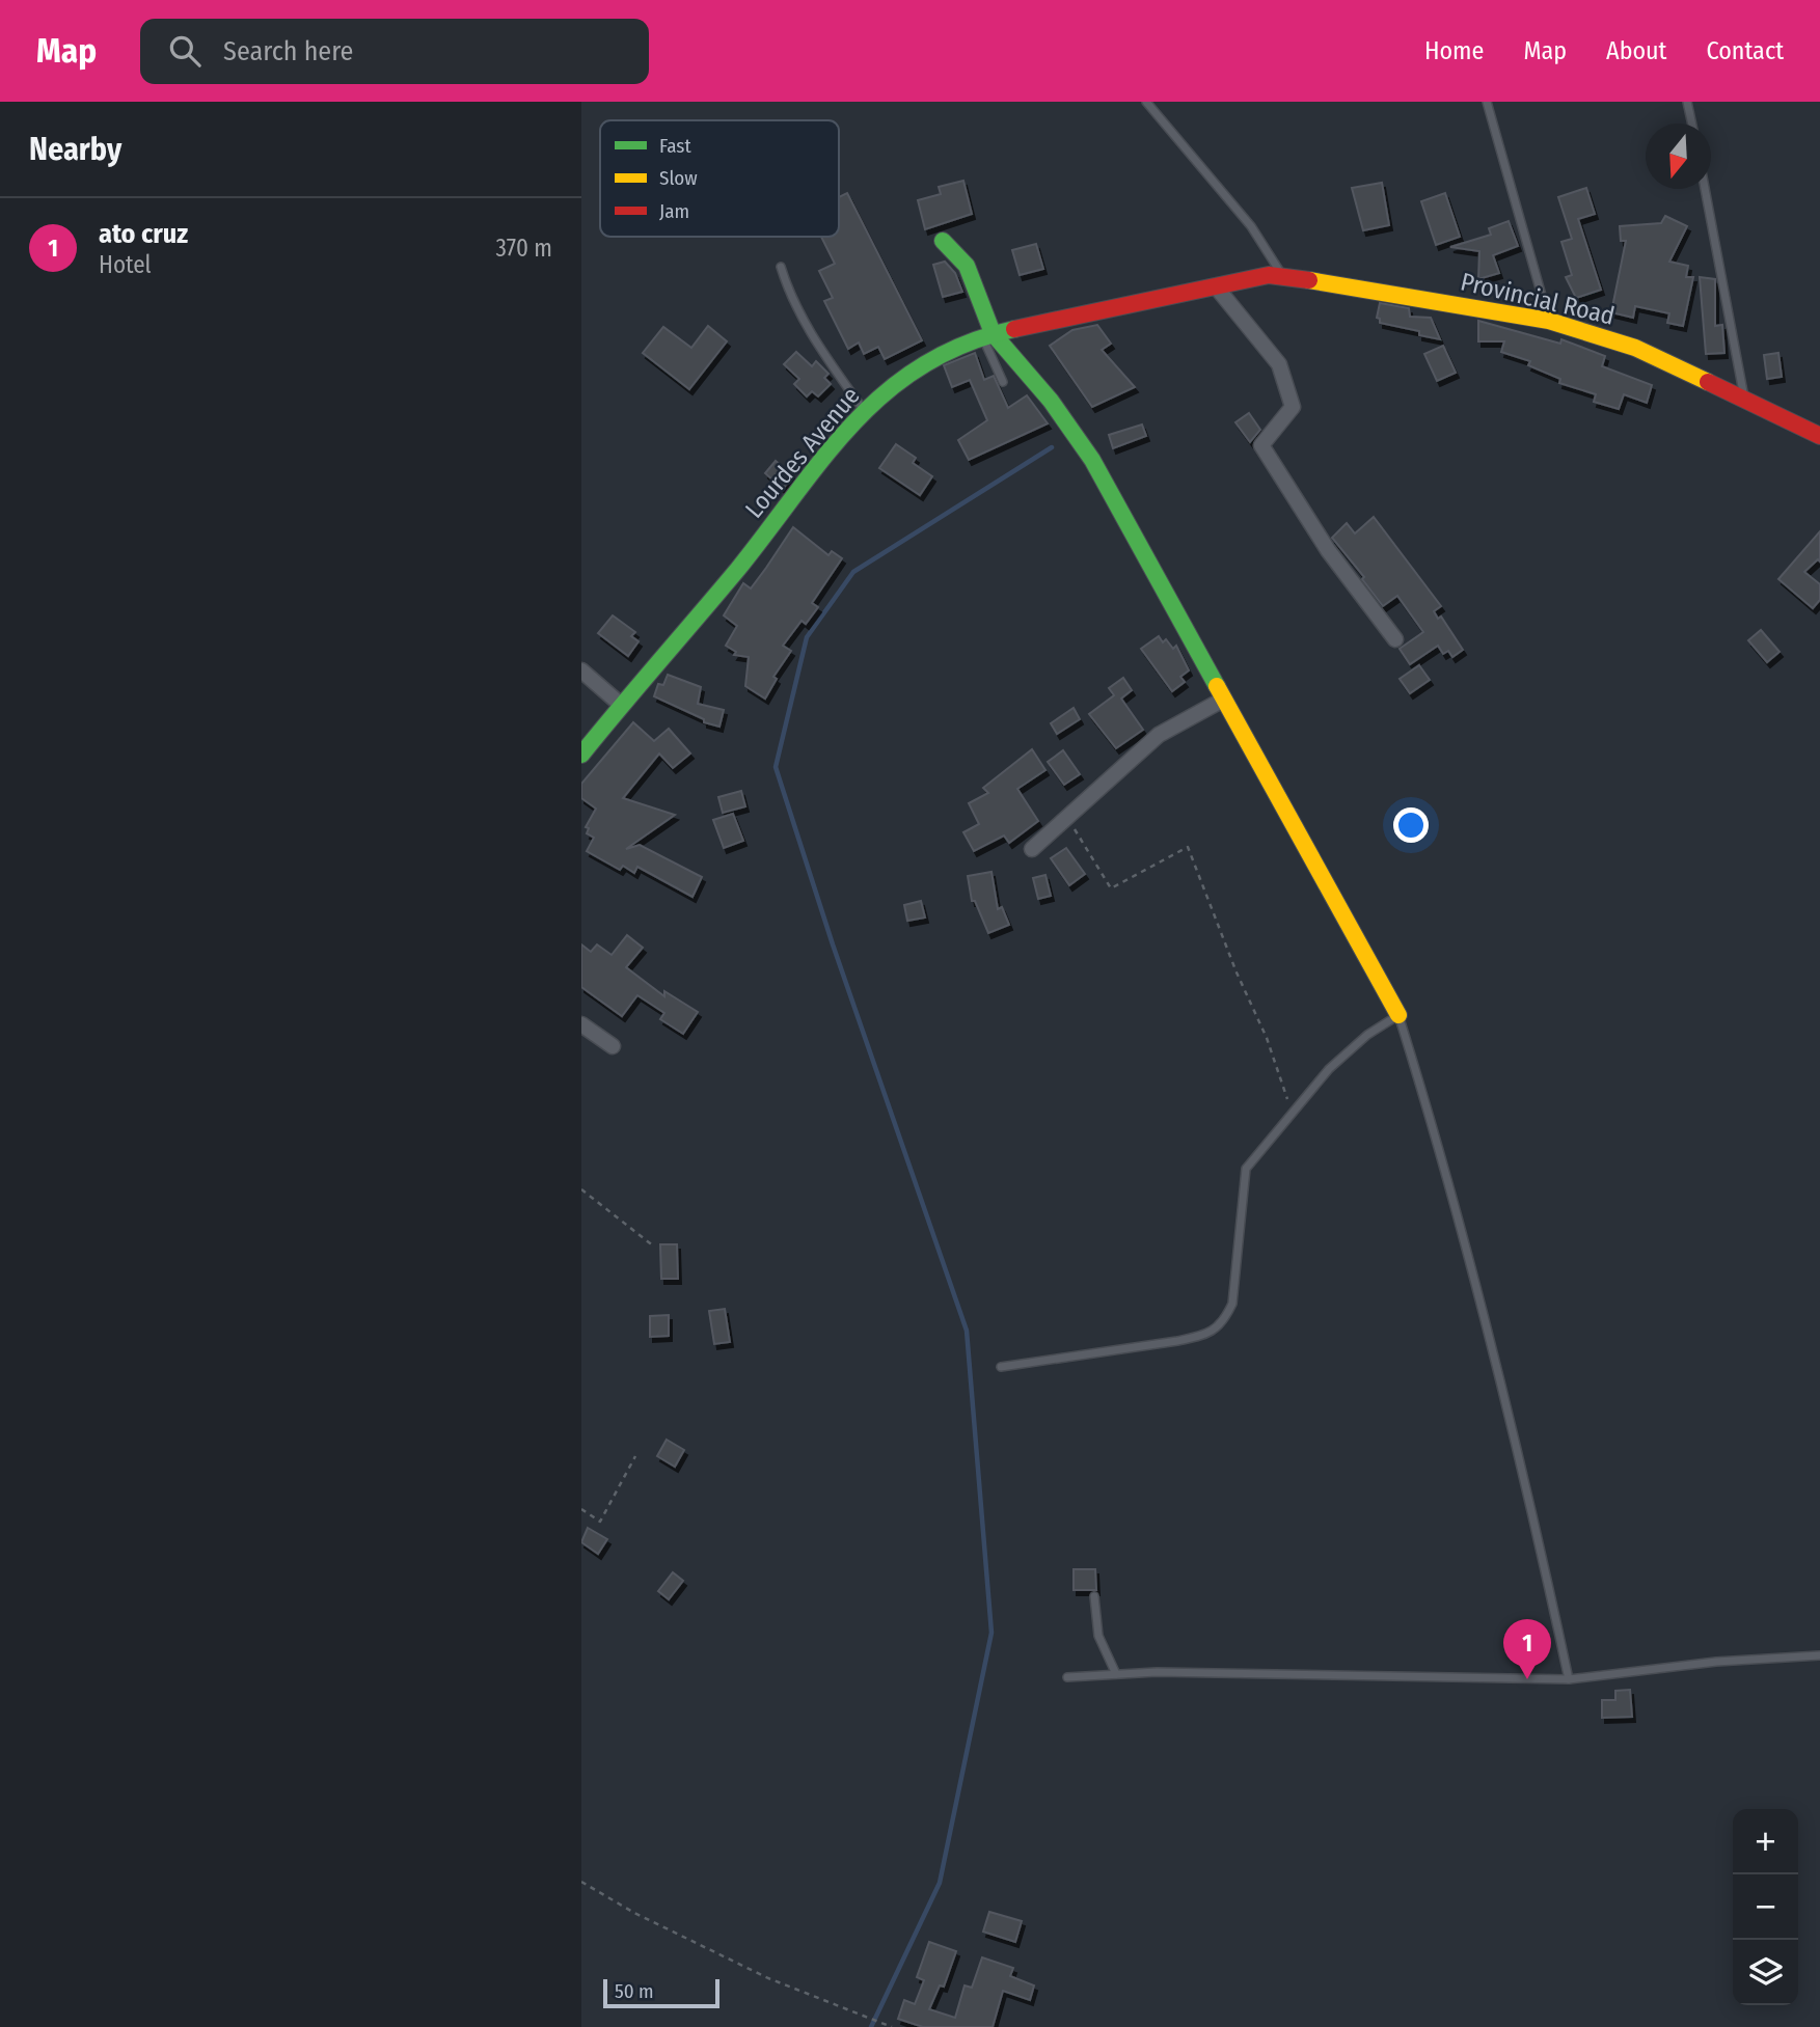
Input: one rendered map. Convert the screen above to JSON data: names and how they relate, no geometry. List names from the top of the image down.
{
  "streets": {
    "main road": ["Provincial Road", "Lourdes Avenue"]
  },
  "crossings": [
    ["Provincial Road", "Lourdes Avenue"]
  ],
  "legend": ["Fast", "Slow", "Jam"],
  "scale_bar": "50 m",
  "north": "bottom",
  "page": {
    "header": "Map",
    "search": "Search here",
    "nav": [
      "Home",
      "Map",
      "About",
      "Contact"
    ],
    "heading": "Nearby",
    "list": [
      {
        "mark": "1",
        "name": "ato cruz",
        "note": "Hotel",
        "value": "370 m"
      }
    ],
    "pins": "1",
    "map_buttons": ["+", "−"],
    "scale": "50 m"
  }
}
